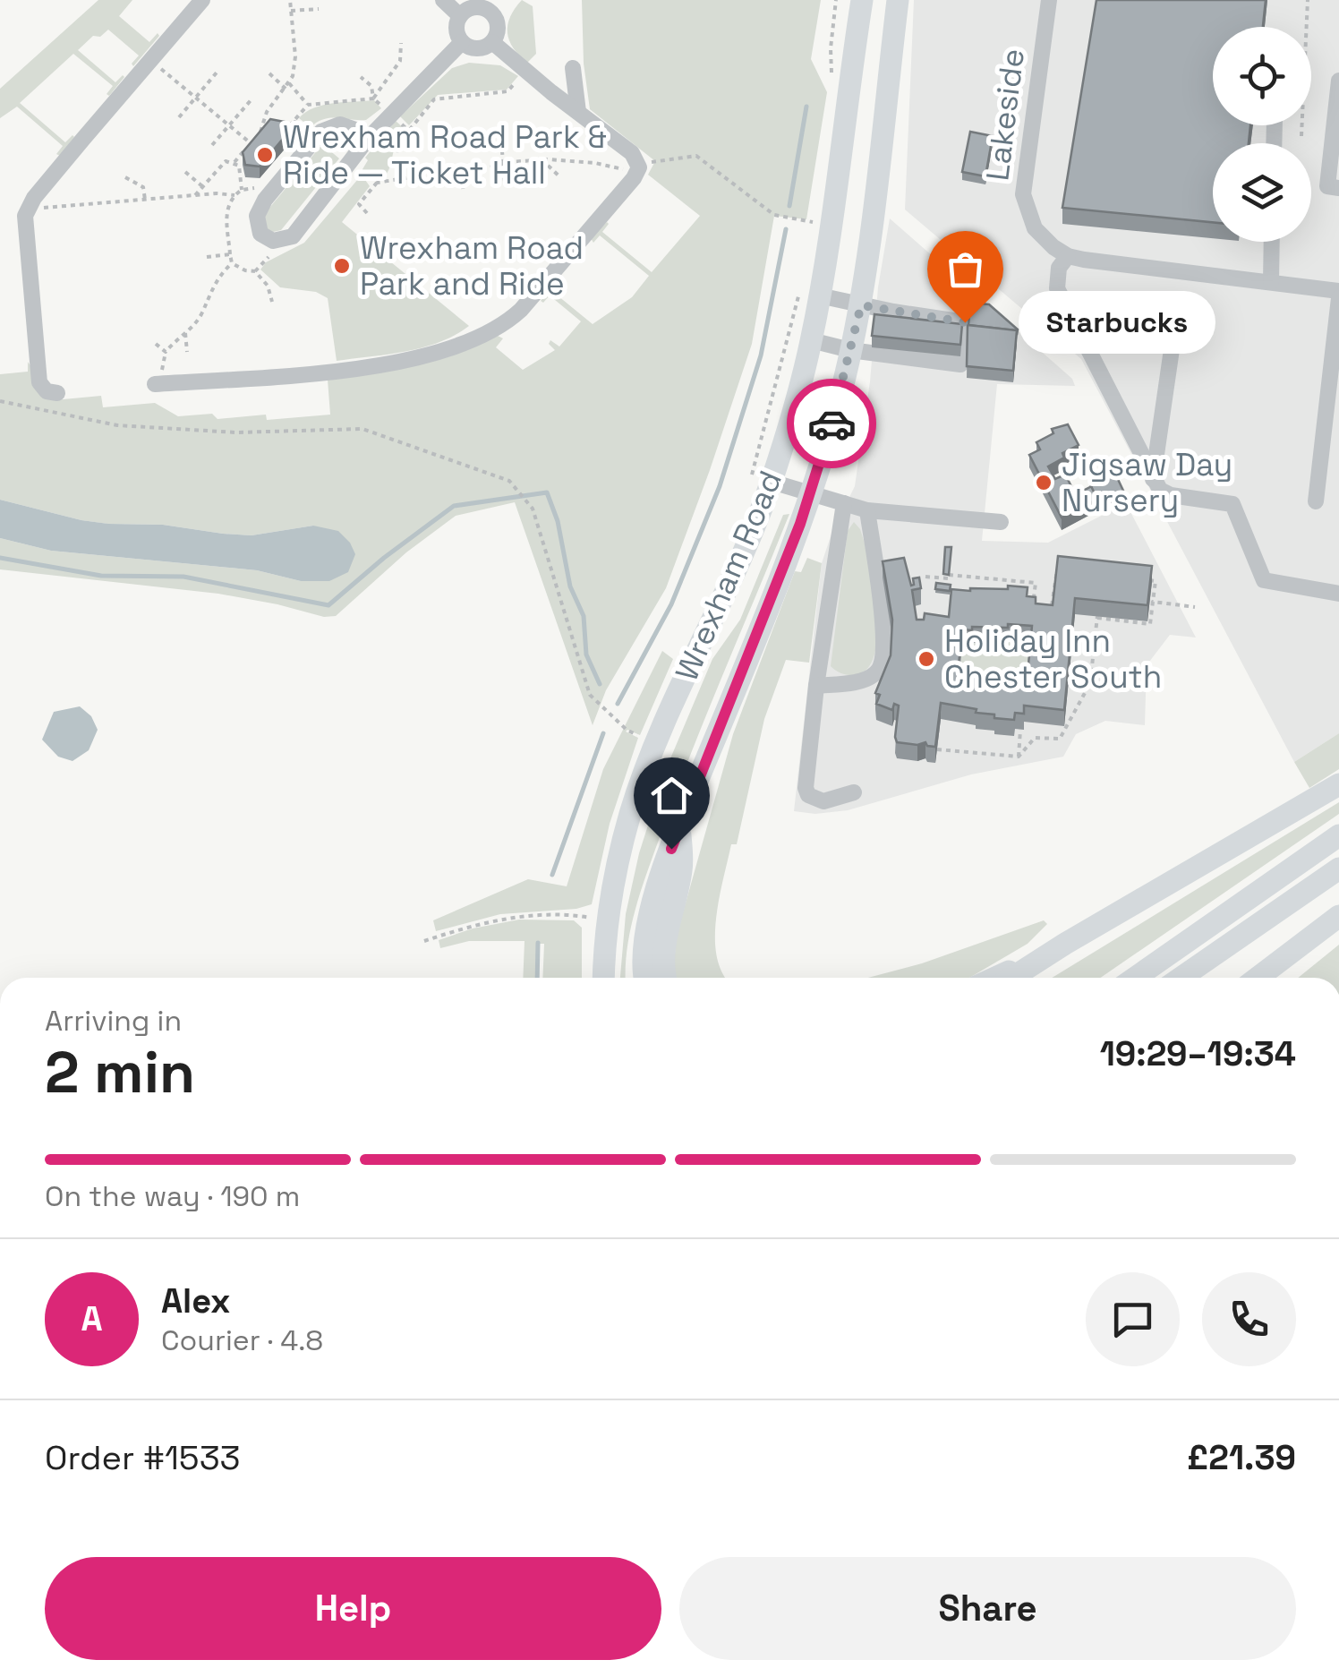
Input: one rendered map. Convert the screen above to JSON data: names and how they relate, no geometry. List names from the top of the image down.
{
  "streets": {
    "highway": ["Wrexham Road"],
    "street": ["Lakeside"]
  },
  "places": [
    "Wrexham Road Park & Ride — Ticket Hall",
    "Wrexham Road Park and Ride",
    "Starbucks",
    "Jigsaw Day Nursery",
    "Holiday Inn Chester South"
  ],
  "page": {
    "bubble": "Starbucks",
    "heading": ["2 min", "Arriving in", "19:29–19:34"],
    "panel": [
      "Alex",
      "Courier · 4.8",
      "Order #1533",
      "£21.39"
    ],
    "bar": "On the way · 190 m",
    "round": "A",
    "buttons": ["Help", "Share"]
  }
}
